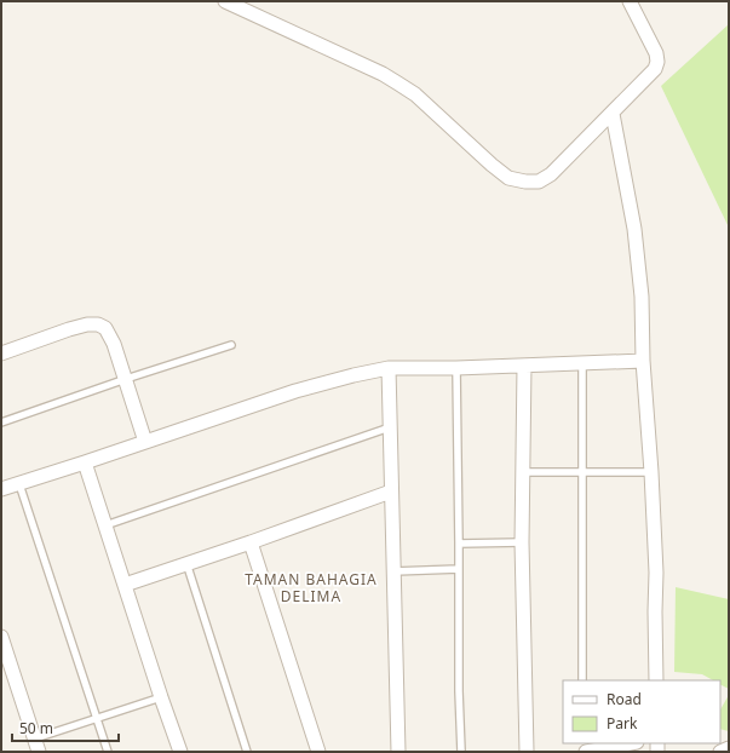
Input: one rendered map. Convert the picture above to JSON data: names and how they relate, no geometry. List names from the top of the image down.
{
  "districts": ["TAMAN BAHAGIA DELIMA"],
  "legend": ["Road", "Park"],
  "scale_bar": "50 m"
}
